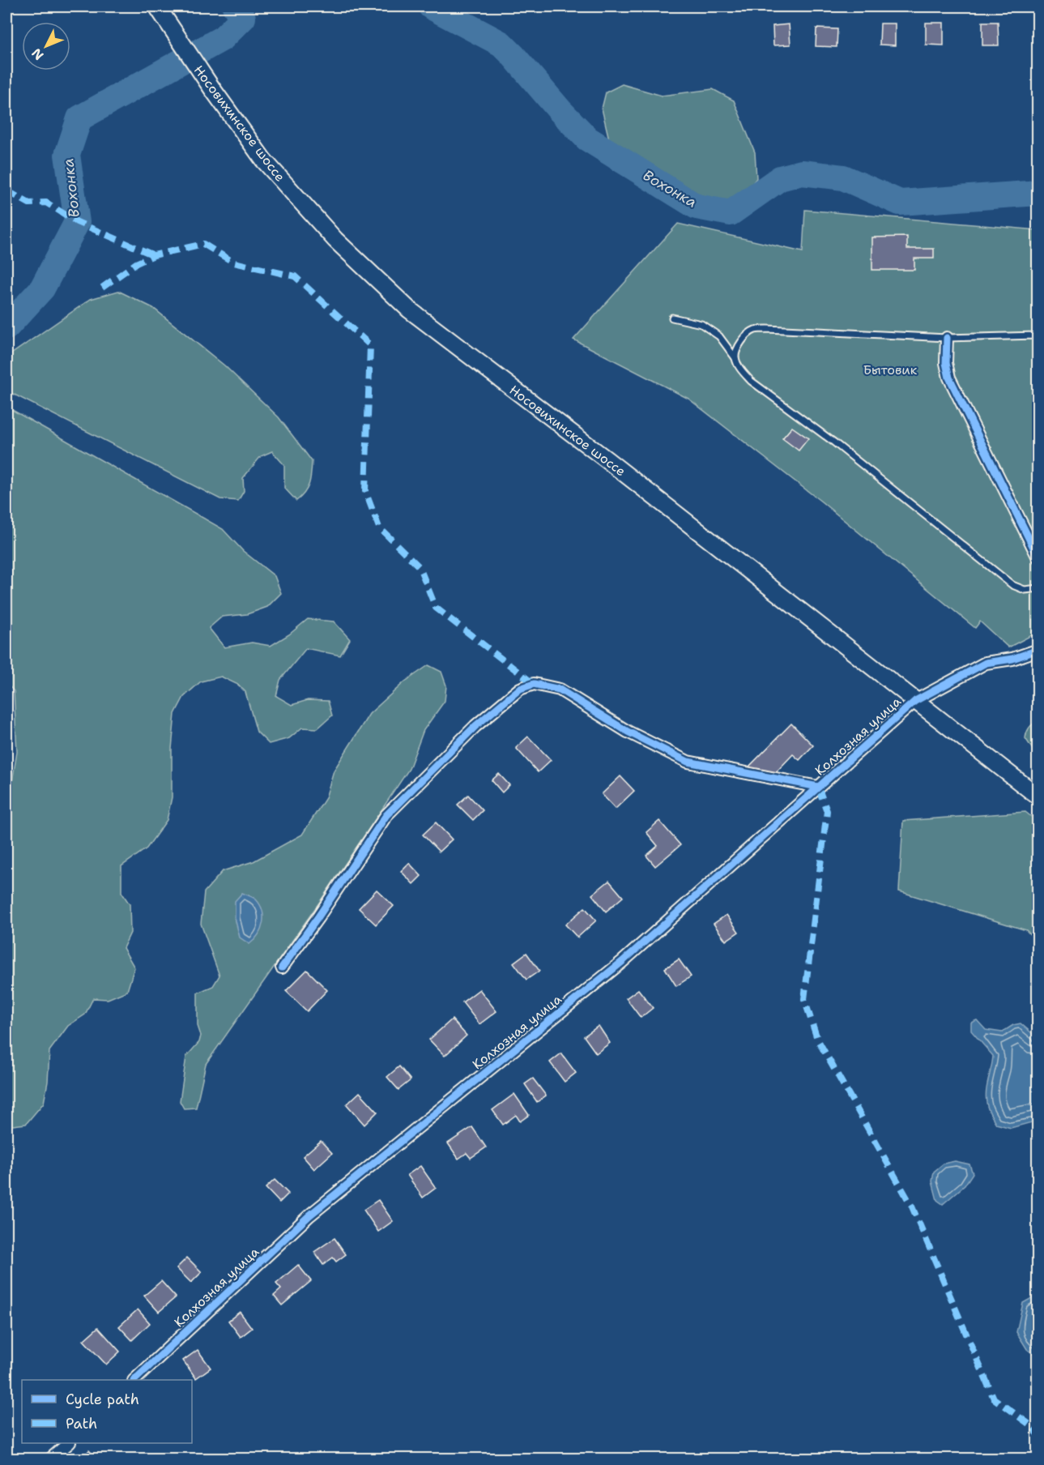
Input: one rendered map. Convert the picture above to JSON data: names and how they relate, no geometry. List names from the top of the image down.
{
  "streets": {
    "main road": ["Носовихинское шоссе"],
    "street": ["Колхозная улица"]
  },
  "crossings": [
    ["Носовихинское шоссе", "Колхозная улица"]
  ],
  "water": ["Вохонка"],
  "parks": ["Бытовик"],
  "legend": ["Cycle path", "Path"],
  "north": "bottom left"
}
